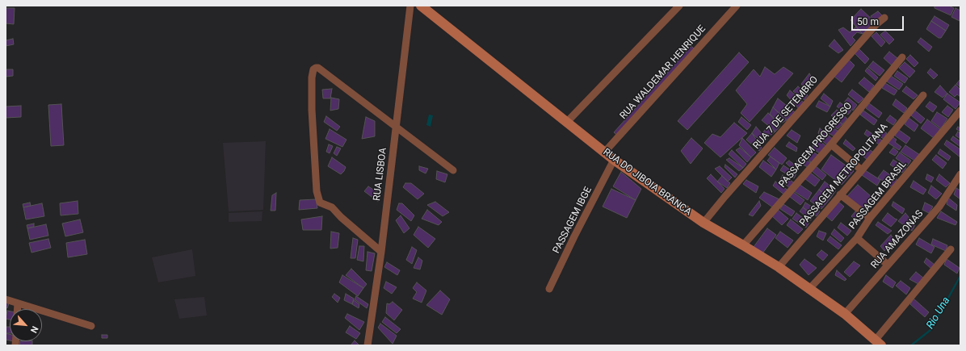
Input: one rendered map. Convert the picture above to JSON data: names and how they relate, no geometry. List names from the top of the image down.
{
  "streets": {
    "main road": ["RUA DO JIBOIA BRANCA"],
    "street": [
      "RUA WALDEMAR HENRIQUE",
      "RUA 7 DE SETEMBRO",
      "PASSAGEM PROGRESSO",
      "RUA LISBOA",
      "PASSAGEM METROPOLITANA",
      "PASSAGEM BRASIL",
      "PASSAGEM IBGE",
      "RUA AMAZONAS"
    ]
  },
  "crossings": [
    ["RUA WALDEMAR HENRIQUE", "RUA DO JIBOIA BRANCA"],
    ["RUA 7 DE SETEMBRO", "RUA DO JIBOIA BRANCA"],
    ["PASSAGEM PROGRESSO", "RUA DO JIBOIA BRANCA"],
    ["PASSAGEM METROPOLITANA", "RUA DO JIBOIA BRANCA"],
    ["RUA DO JIBOIA BRANCA", "PASSAGEM BRASIL"],
    ["RUA DO JIBOIA BRANCA", "PASSAGEM IBGE"],
    ["RUA DO JIBOIA BRANCA", "RUA AMAZONAS"]
  ],
  "water": ["Rio Una"],
  "scale_bar": "50 m",
  "north": "bottom right"
}
